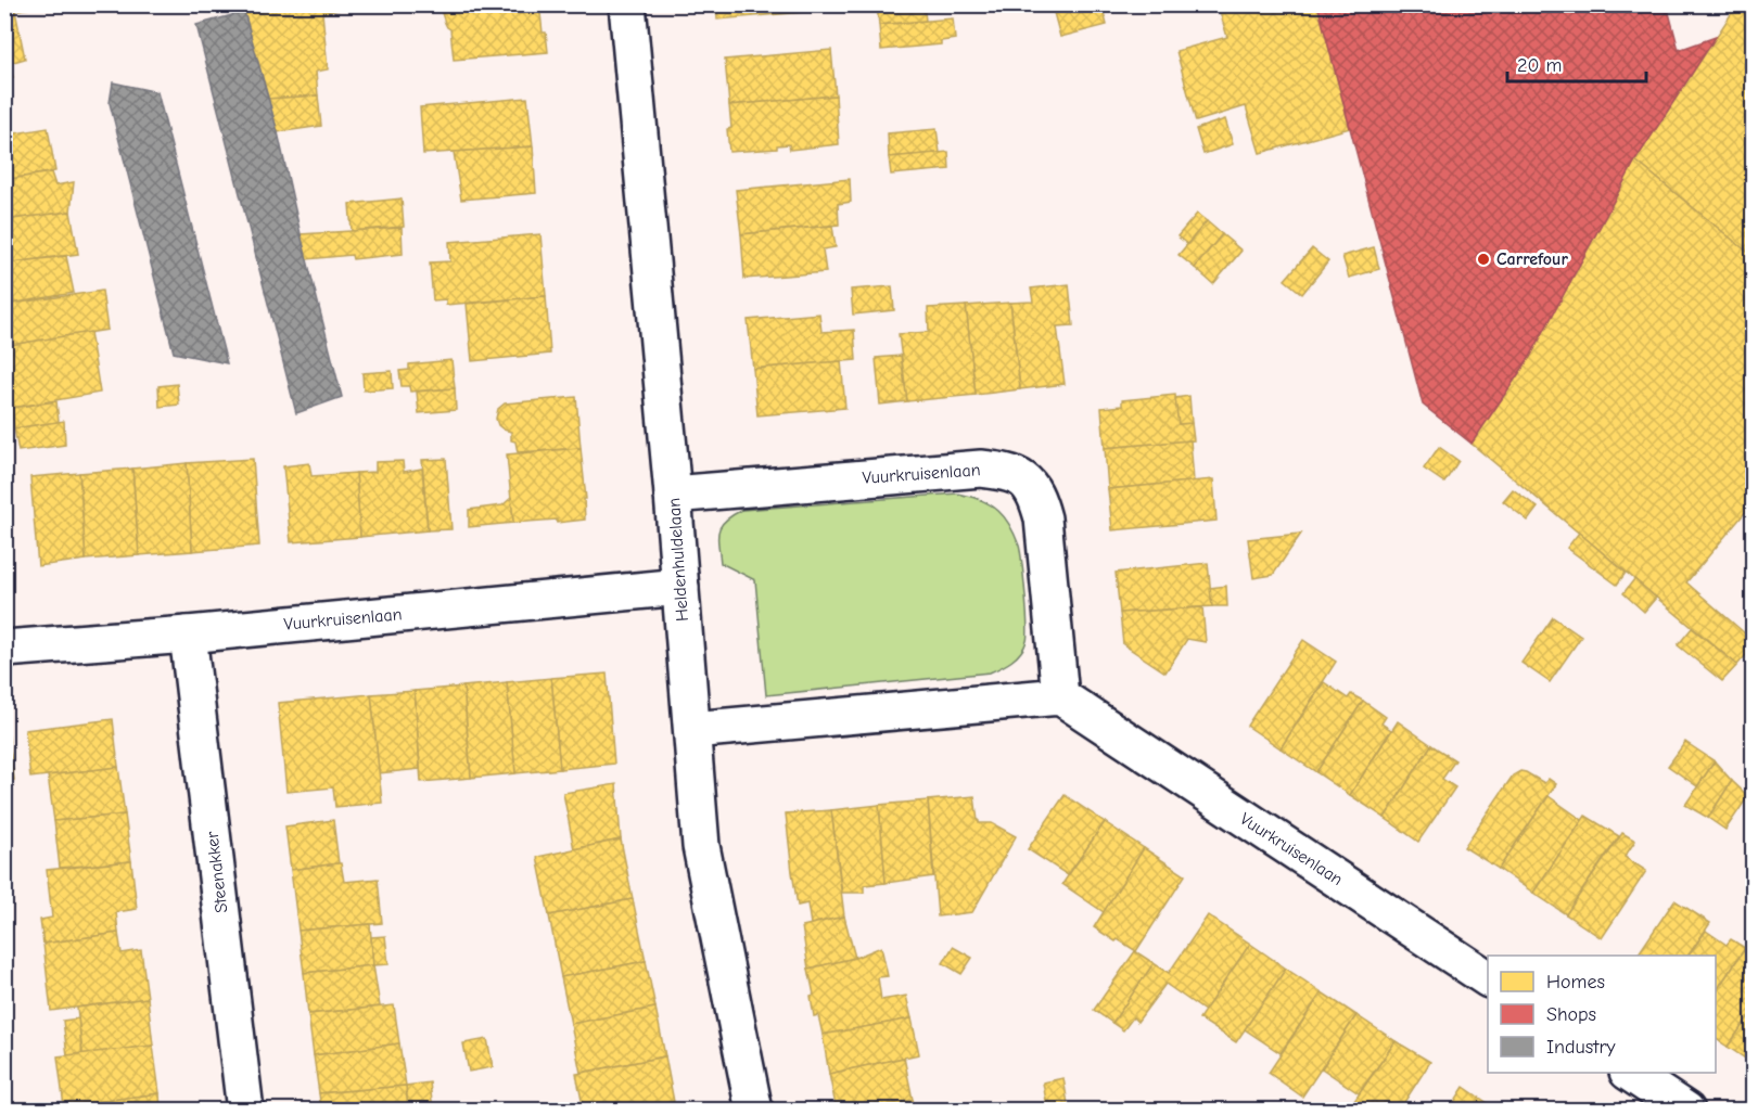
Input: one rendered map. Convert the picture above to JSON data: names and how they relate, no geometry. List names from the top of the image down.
{
  "streets": {
    "street": ["Vuurkruisenlaan", "Heldenhuldelaan", "Steenakker"]
  },
  "crossings": [
    ["Vuurkruisenlaan", "Heldenhuldelaan"],
    ["Vuurkruisenlaan", "Steenakker"]
  ],
  "places": ["Carrefour"],
  "legend": ["Homes", "Shops", "Industry"],
  "scale_bar": "20 m"
}
